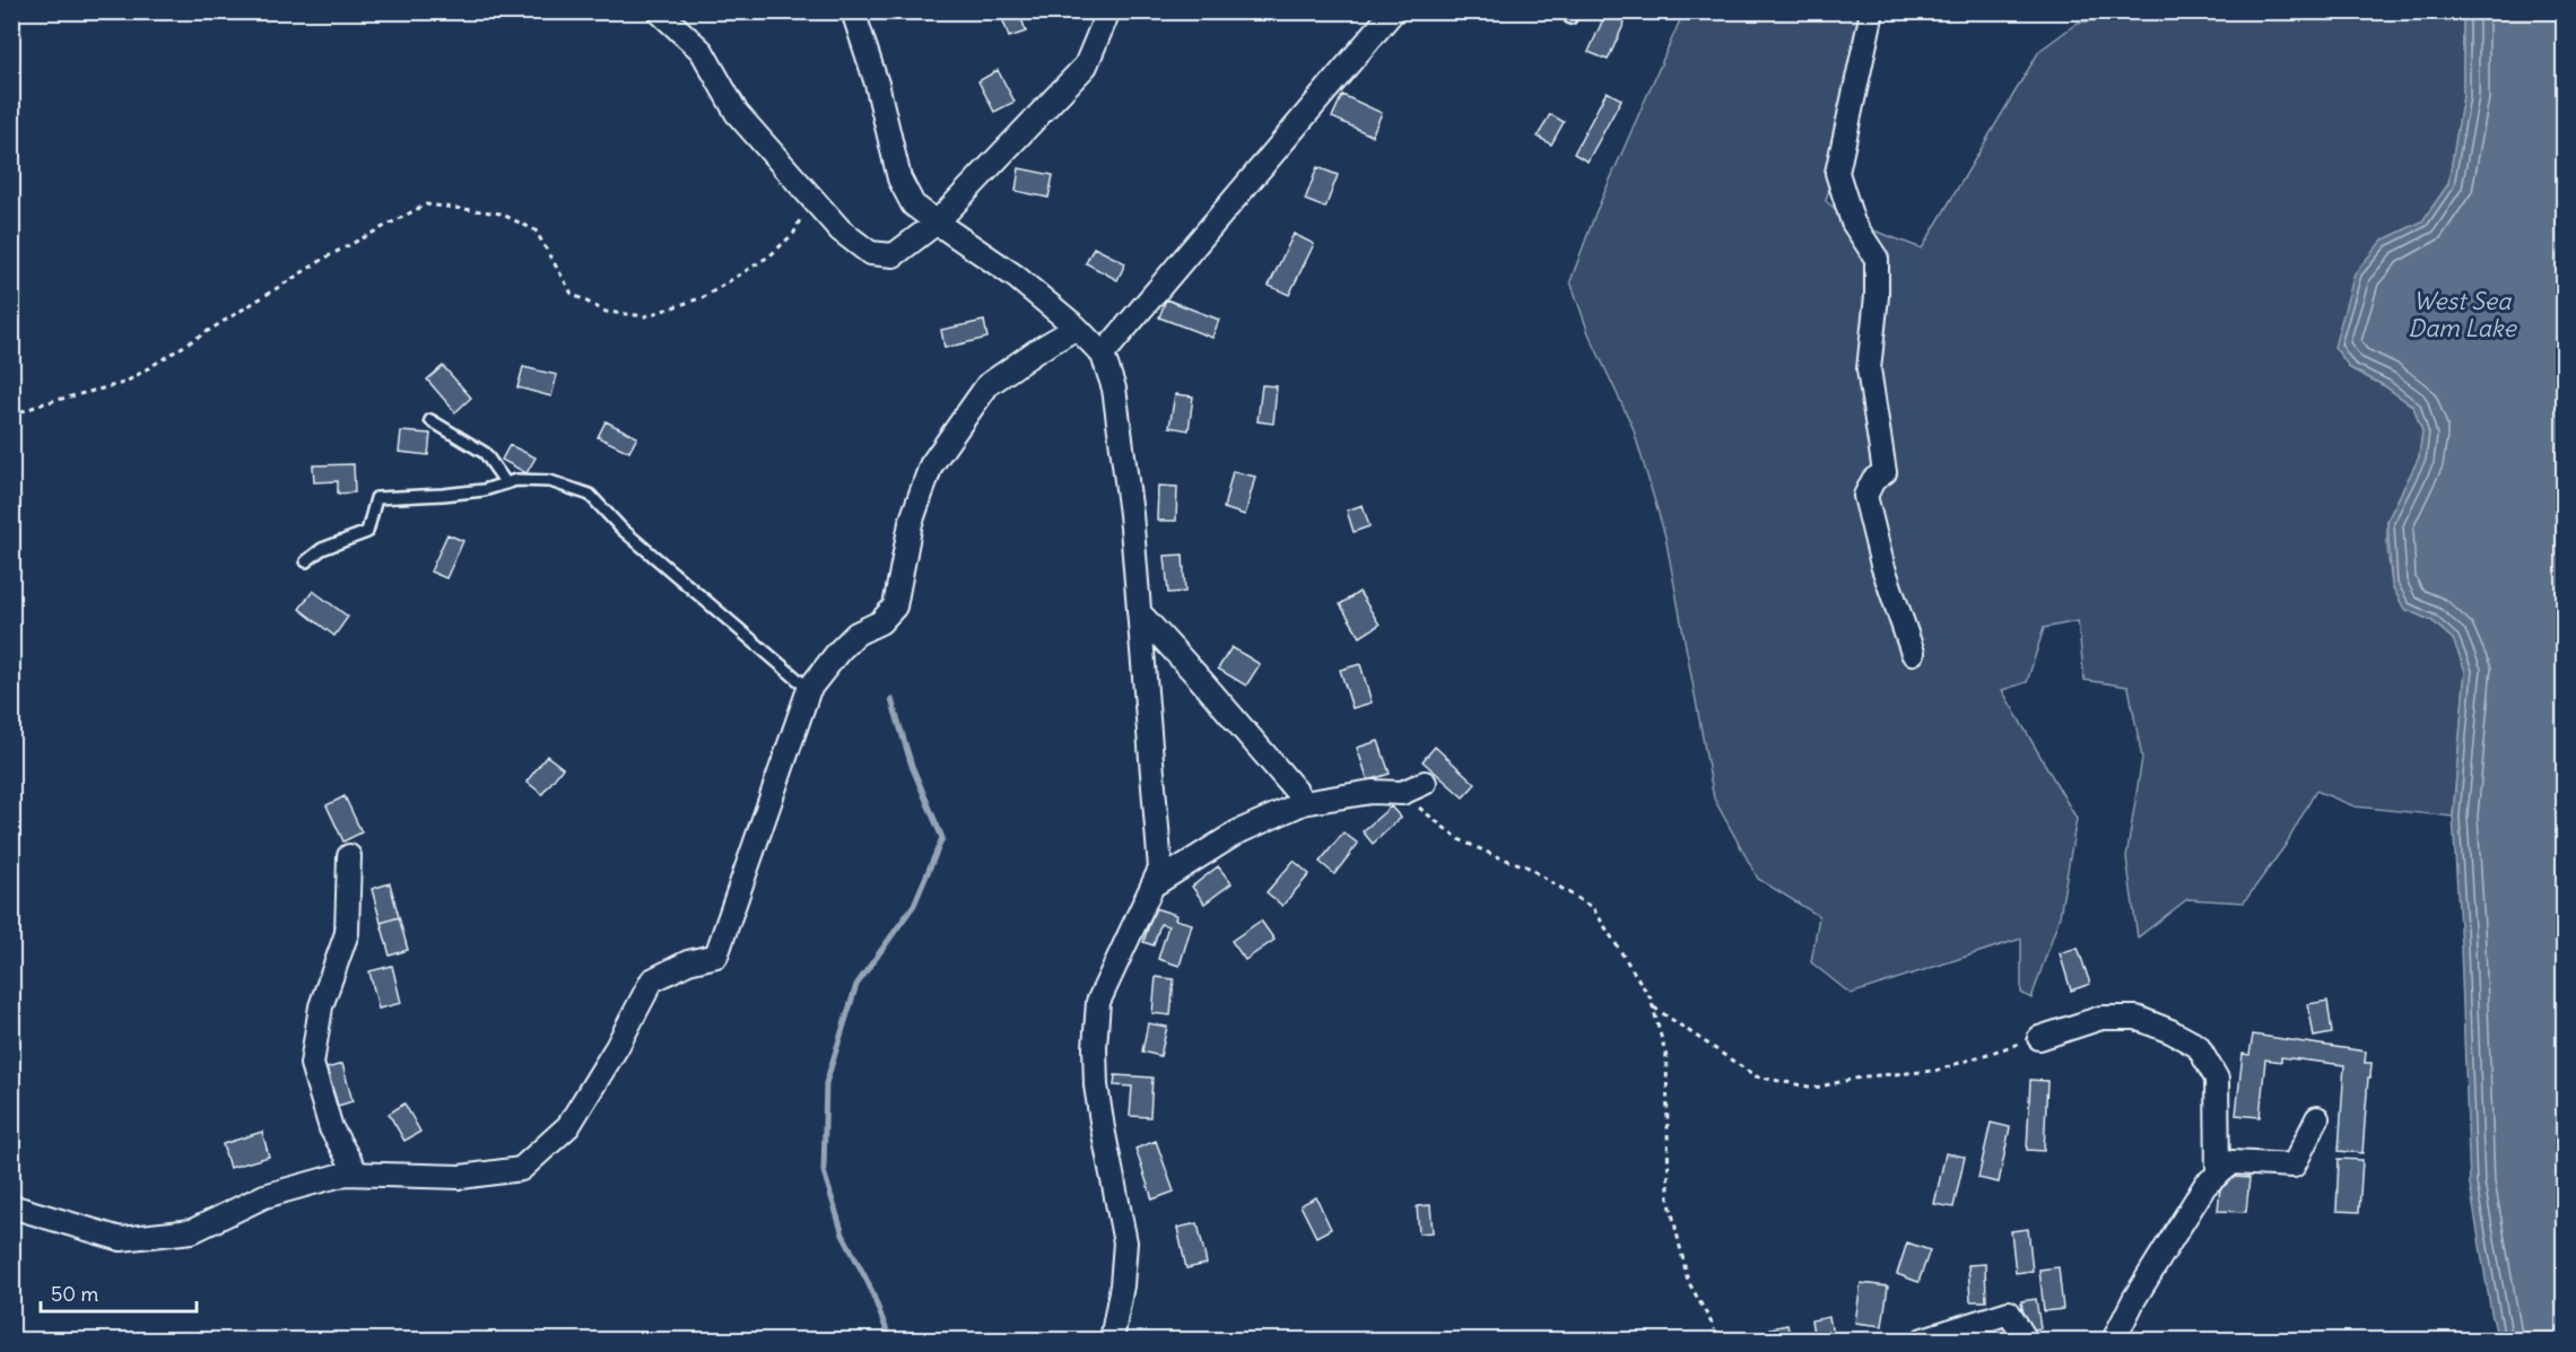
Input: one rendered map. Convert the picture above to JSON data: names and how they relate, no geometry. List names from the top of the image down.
{
  "water": ["West Sea Dam Lake"],
  "scale_bar": "50 m"
}
